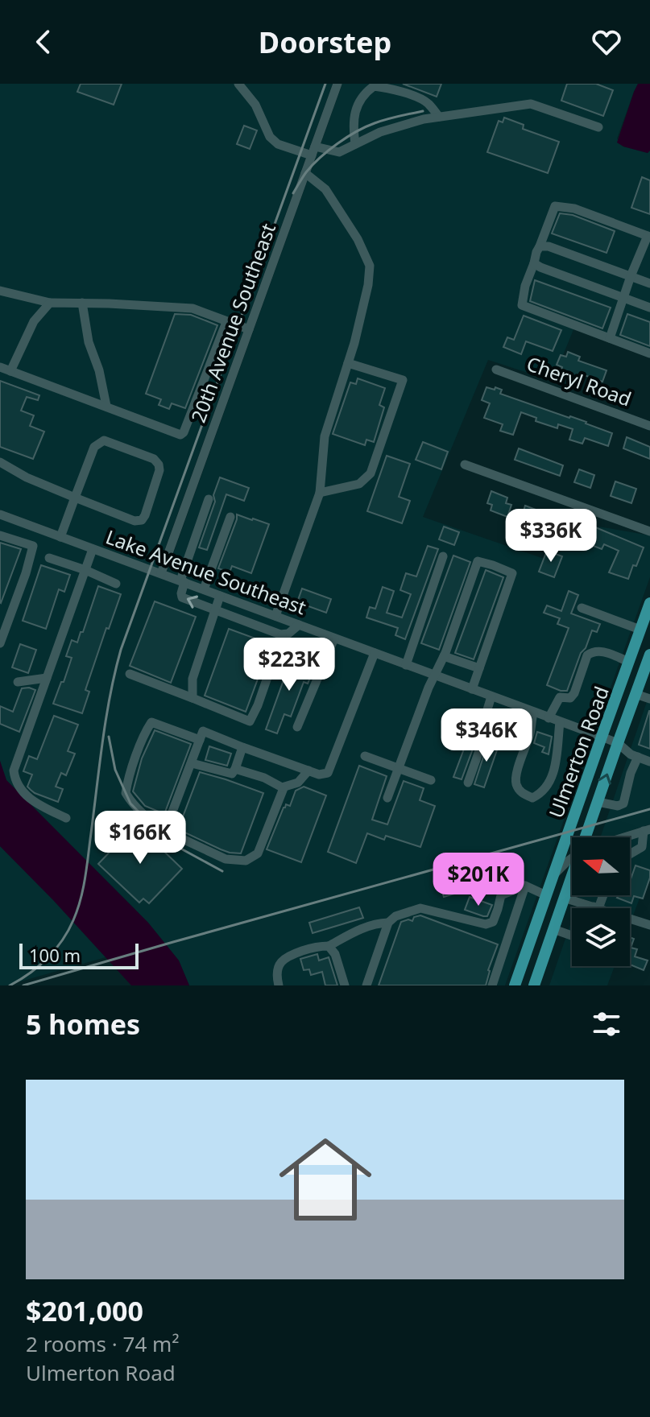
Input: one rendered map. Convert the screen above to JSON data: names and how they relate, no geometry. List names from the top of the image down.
{
  "streets": {
    "main road": ["Ulmerton Road"],
    "street": ["20th Avenue Southeast", "Cheryl Road", "Lake Avenue Southeast"]
  },
  "crossings": [
    ["20th Avenue Southeast", "Lake Avenue Southeast"],
    ["Lake Avenue Southeast", "Ulmerton Road"]
  ],
  "scale_bar": "100 m",
  "north": "left",
  "page": {
    "header": "Doorstep",
    "price": [
      "$336K",
      "$223K",
      "$346K",
      "$166K",
      "$201K"
    ],
    "scale": "100 m",
    "heading": "5 homes",
    "list": [
      {
        "name": "$201,000",
        "note": "2 rooms · 74 m² · Ulmerton Road"
      }
    ]
  }
}
